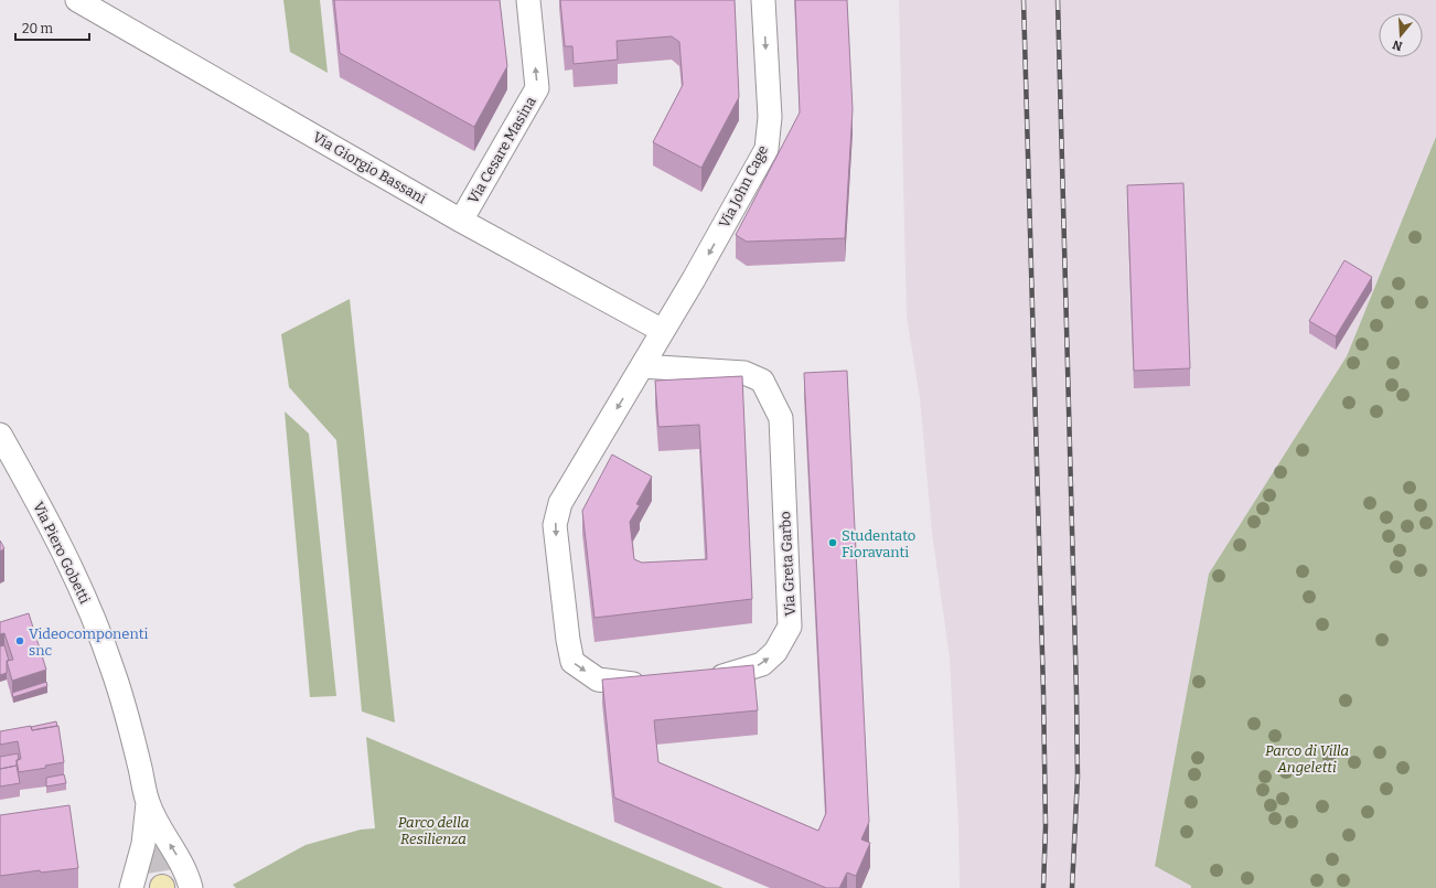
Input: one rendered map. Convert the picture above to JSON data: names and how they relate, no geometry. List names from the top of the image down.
{
  "streets": {
    "street": [
      "Via Cesare Masina",
      "Via Giorgio Bassani",
      "Via John Cage",
      "Via Piero Gobetti",
      "Via Greta Garbo"
    ]
  },
  "crossings": [
    ["Via Cesare Masina", "Via Giorgio Bassani"],
    ["Via Giorgio Bassani", "Via John Cage"]
  ],
  "one_way": ["Via Cesare Masina", "Via John Cage"],
  "parks": ["Parco di Villa Angeletti", "Parco della Resilienza"],
  "places": ["Studentato Fioravanti", "Videocomponenti snc"],
  "scale_bar": "20 m",
  "north": "bottom"
}
